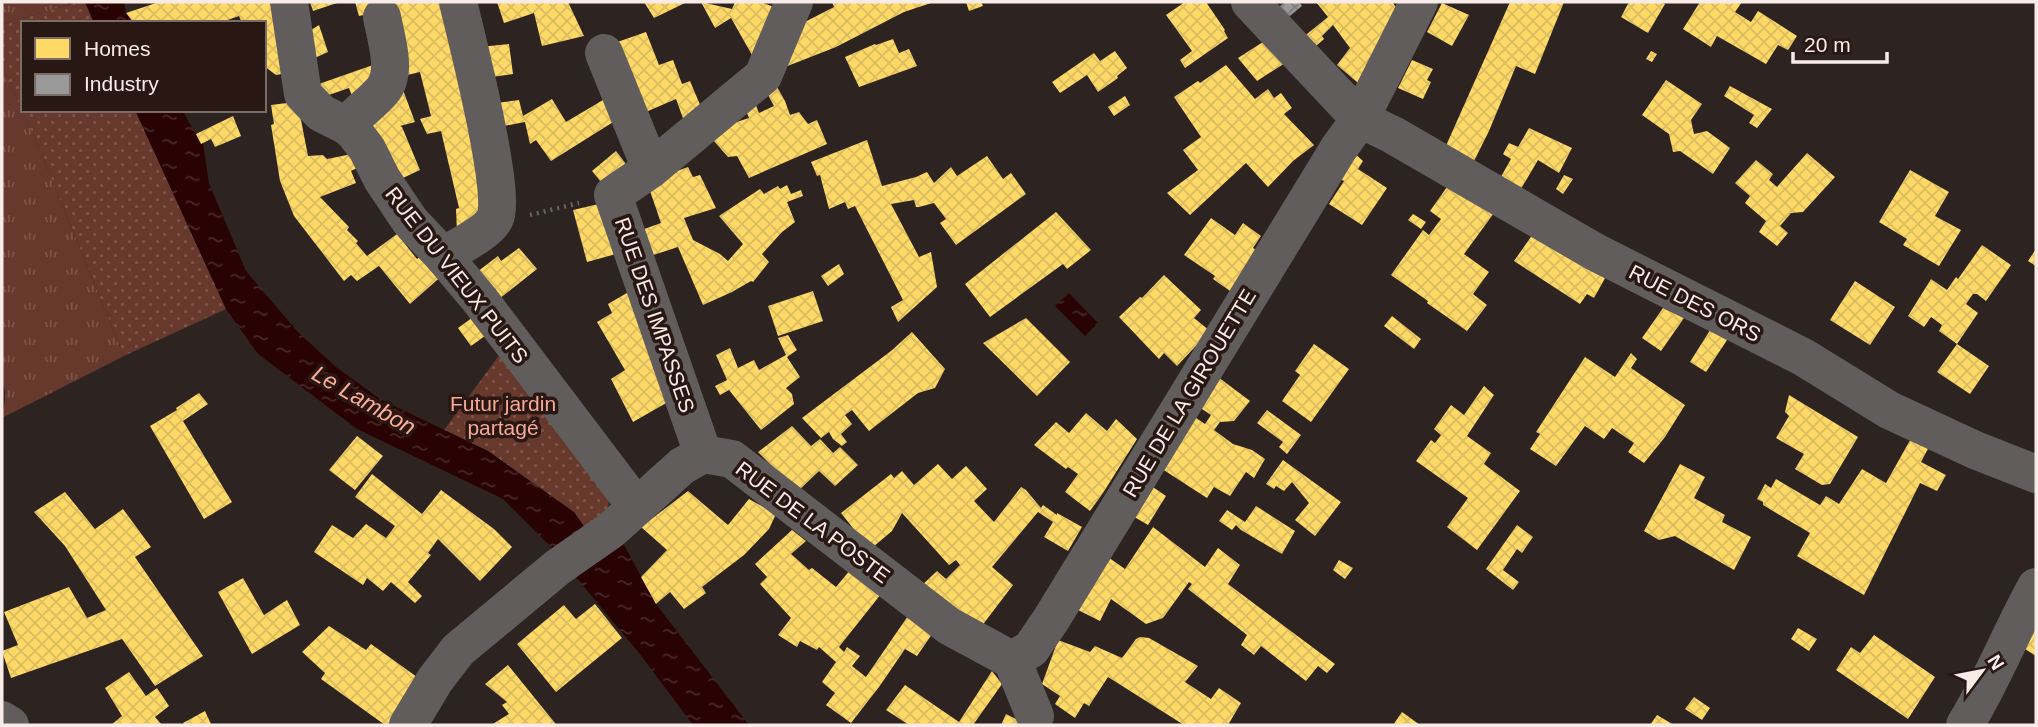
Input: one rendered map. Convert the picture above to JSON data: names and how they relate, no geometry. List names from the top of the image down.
{
  "streets": {
    "street": [
      "RUE DU VIEUX PUITS",
      "RUE DES ORS",
      "RUE DES IMPASSES",
      "RUE DE LA GIROUETTE",
      "RUE DE LA POSTE"
    ]
  },
  "crossings": [
    ["RUE DES ORS", "RUE DE LA GIROUETTE"],
    ["RUE DES IMPASSES", "RUE DE LA POSTE"],
    ["RUE DE LA GIROUETTE", "RUE DE LA POSTE"]
  ],
  "water": ["Le Lambon"],
  "parks": ["Futur jardin partagé"],
  "legend": ["Homes", "Industry"],
  "scale_bar": "20 m",
  "north": "top right"
}
